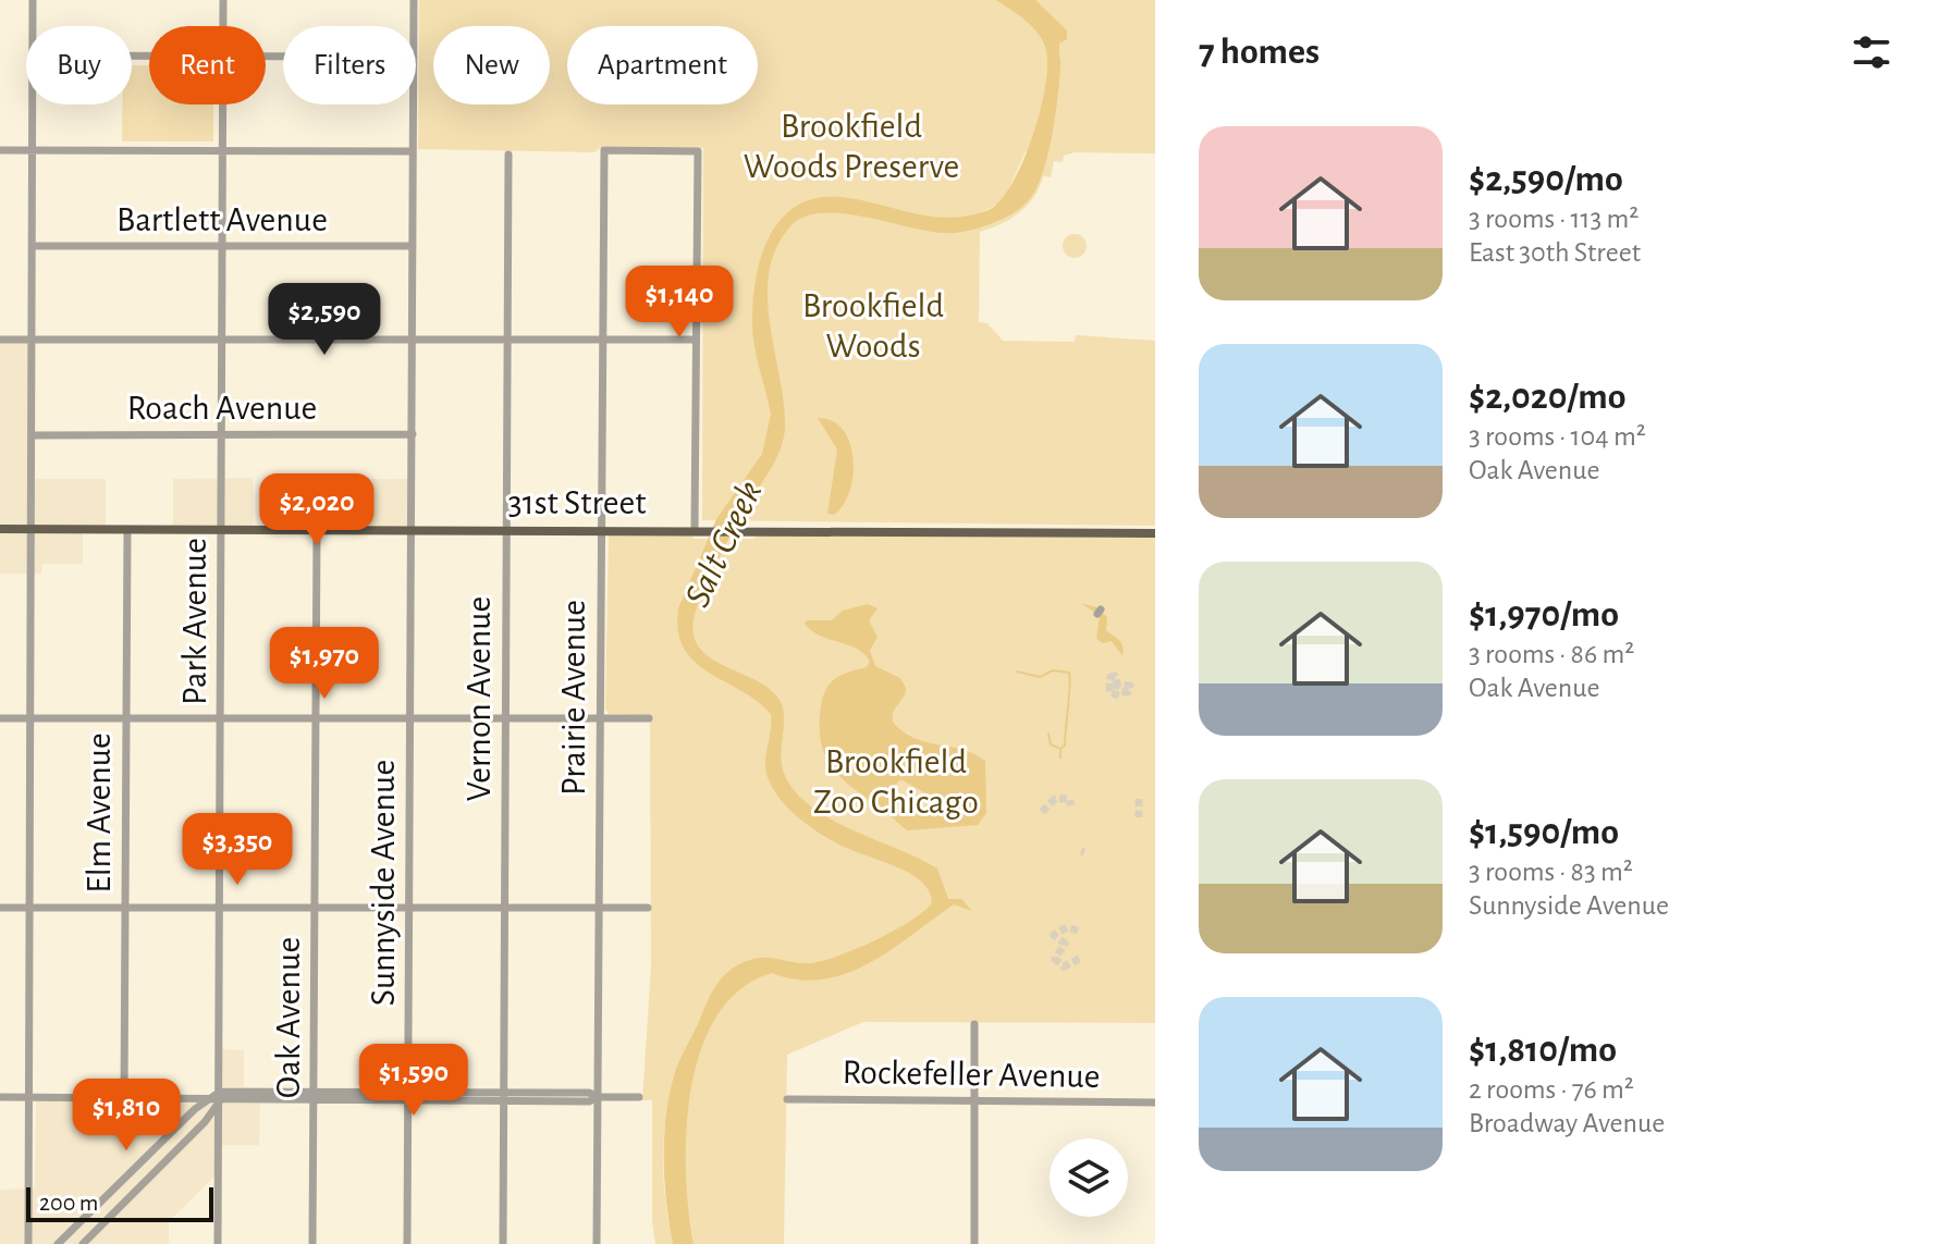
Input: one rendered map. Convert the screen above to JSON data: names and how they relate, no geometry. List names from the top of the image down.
{
  "streets": {
    "main road": ["31st Street"],
    "street": [
      "Bartlett Avenue",
      "Roach Avenue",
      "Park Avenue",
      "Prairie Avenue",
      "Vernon Avenue",
      "Elm Avenue",
      "Sunnyside Avenue",
      "Oak Avenue",
      "Rockefeller Avenue"
    ]
  },
  "crossings": [
    ["Bartlett Avenue", "Park Avenue"],
    ["Bartlett Avenue", "Sunnyside Avenue"],
    ["Roach Avenue", "Park Avenue"],
    ["Roach Avenue", "Sunnyside Avenue"],
    ["31st Street", "Park Avenue"],
    ["31st Street", "Prairie Avenue"],
    ["31st Street", "Vernon Avenue"],
    ["31st Street", "Elm Avenue"],
    ["31st Street", "Sunnyside Avenue"],
    ["31st Street", "Oak Avenue"]
  ],
  "water": ["Salt Creek"],
  "parks": ["Brookfield Woods Preserve", "Brookfield Woods", "Brookfield Zoo Chicago"],
  "scale_bar": "200 m",
  "page": {
    "heading": "7 homes",
    "chip": [
      "Buy",
      "Rent",
      "Filters",
      "New",
      "Apartment"
    ],
    "list": [
      {
        "name": "$2,590/mo",
        "note": "3 rooms · 113 m² · East 30th Street"
      },
      {
        "name": "$2,020/mo",
        "note": "3 rooms · 104 m² · Oak Avenue"
      },
      {
        "name": "$1,970/mo",
        "note": "3 rooms · 86 m² · Oak Avenue"
      },
      {
        "name": "$1,590/mo",
        "note": "3 rooms · 83 m² · Sunnyside Avenue"
      },
      {
        "name": "$1,810/mo",
        "note": "2 rooms · 76 m² · Broadway Avenue"
      }
    ],
    "price": [
      "$1,140",
      "$2,590",
      "$2,020",
      "$1,970",
      "$3,350",
      "$1,590",
      "$1,810"
    ],
    "scale": "200 m"
  }
}
